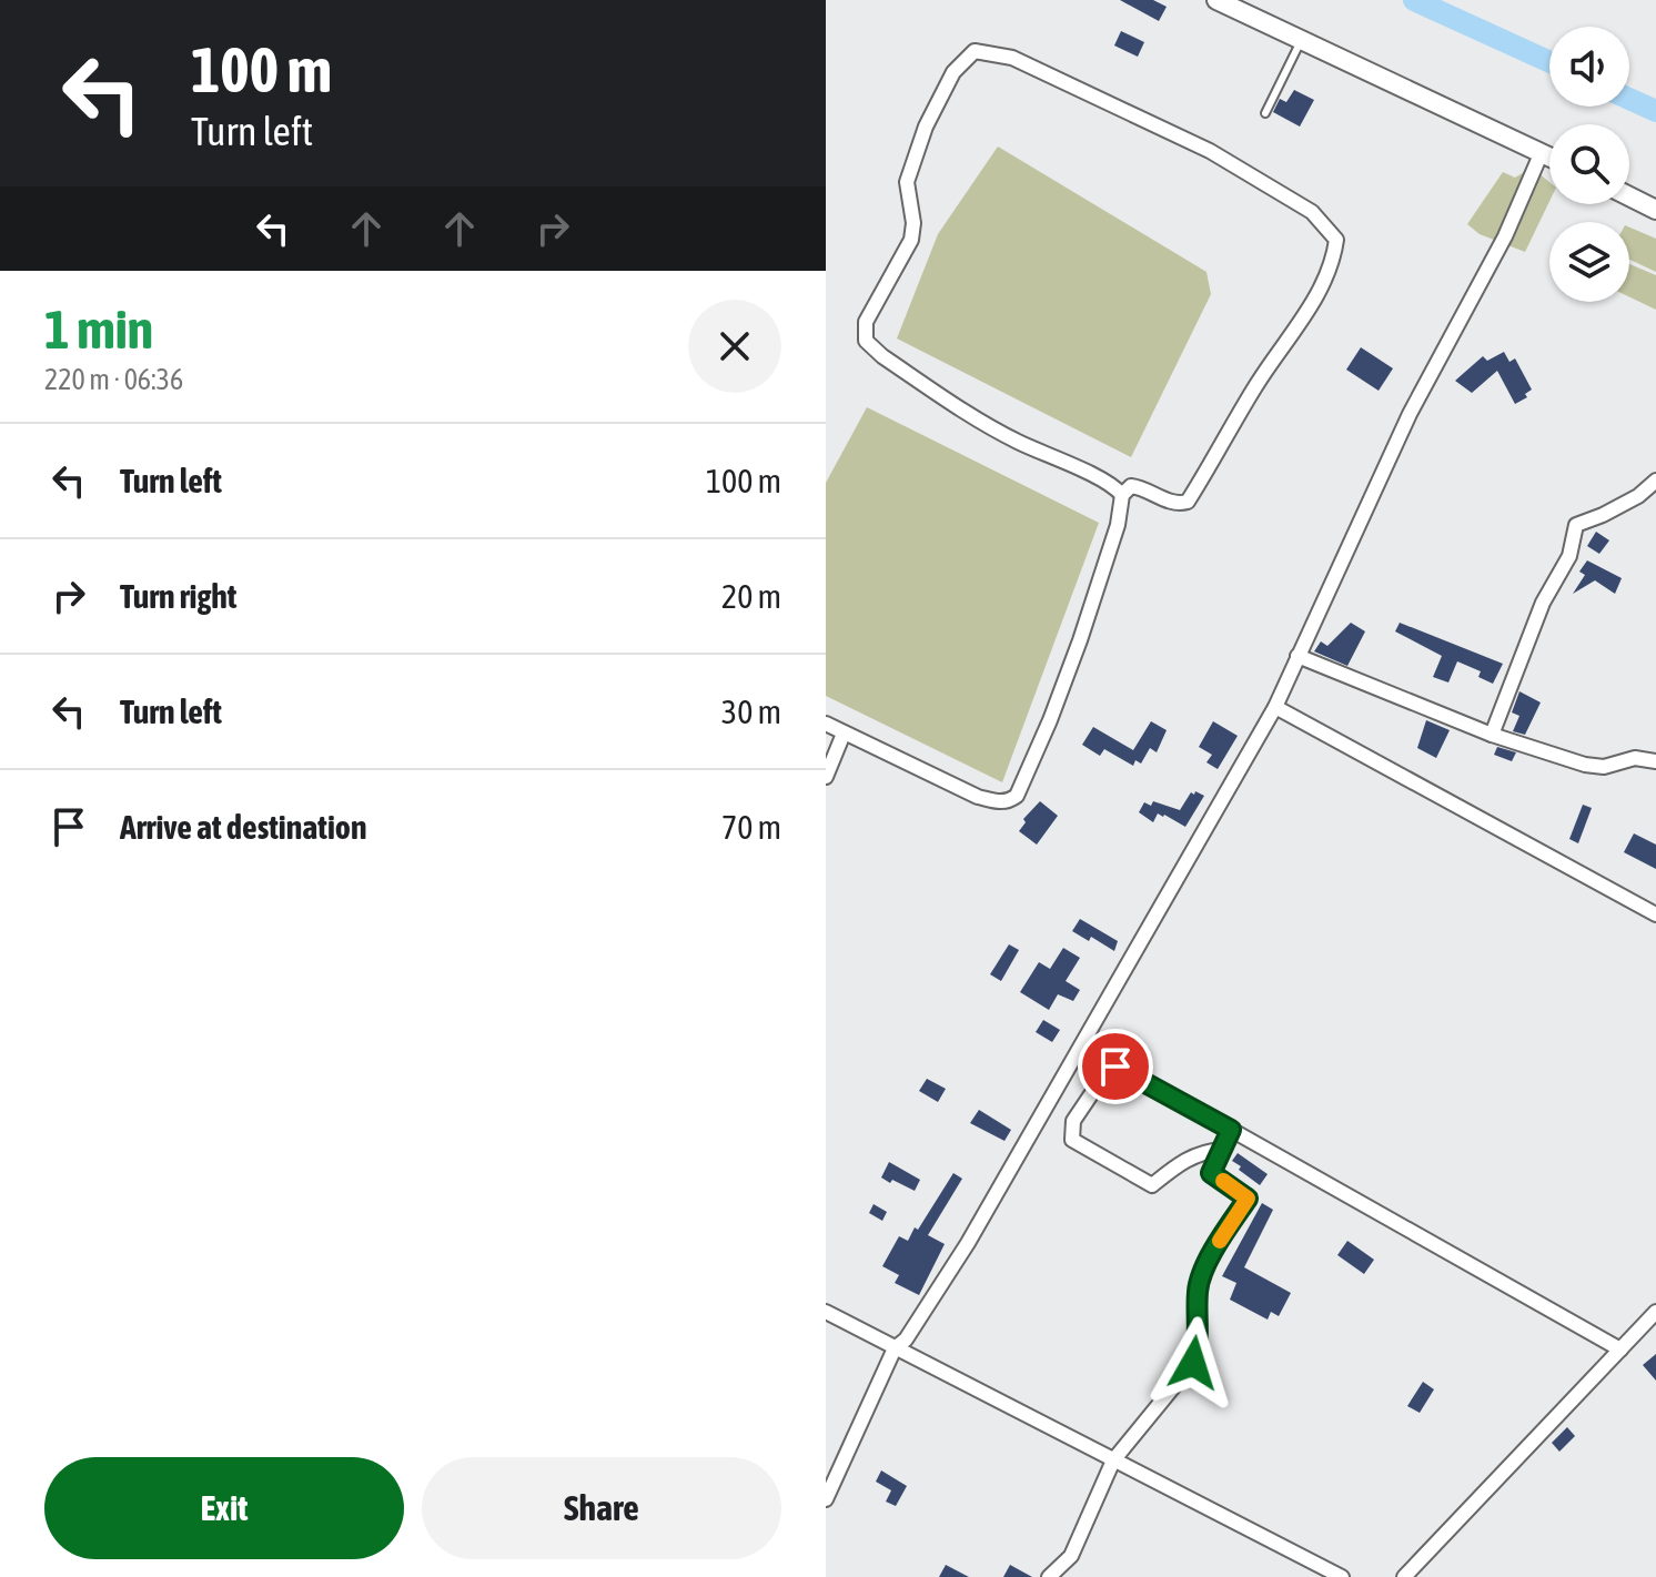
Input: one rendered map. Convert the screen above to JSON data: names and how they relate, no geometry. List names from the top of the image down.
{
  "page": {
    "turn": ["100 m", "Turn left"],
    "heading": ["1 min", "220 m · 06:36"],
    "list": [
      {
        "name": "Turn left",
        "value": "100 m"
      },
      {
        "name": "Turn right",
        "value": "20 m"
      },
      {
        "name": "Turn left",
        "value": "30 m"
      },
      {
        "name": "Arrive at destination",
        "value": "70 m"
      }
    ],
    "buttons": ["Exit", "Share"]
  }
}
